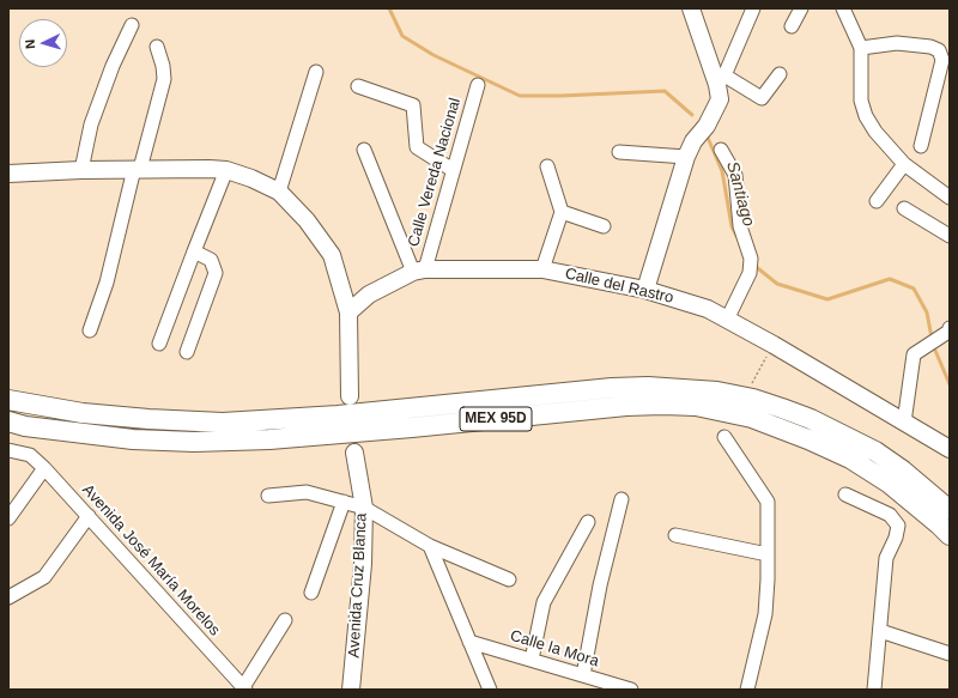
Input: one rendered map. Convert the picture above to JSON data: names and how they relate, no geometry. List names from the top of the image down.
{
  "streets": {
    "highway": ["MEX 95D"],
    "main road": ["Calle del Rastro", "Avenida Cruz Blanca"],
    "street": ["Calle Vereda Nacional", "Avenida José María Morelos", "Calle la Mora"]
  },
  "crossings": [
    ["Calle Vereda Nacional", "Calle del Rastro"]
  ],
  "water": ["Santiago"],
  "north": "left"
}
